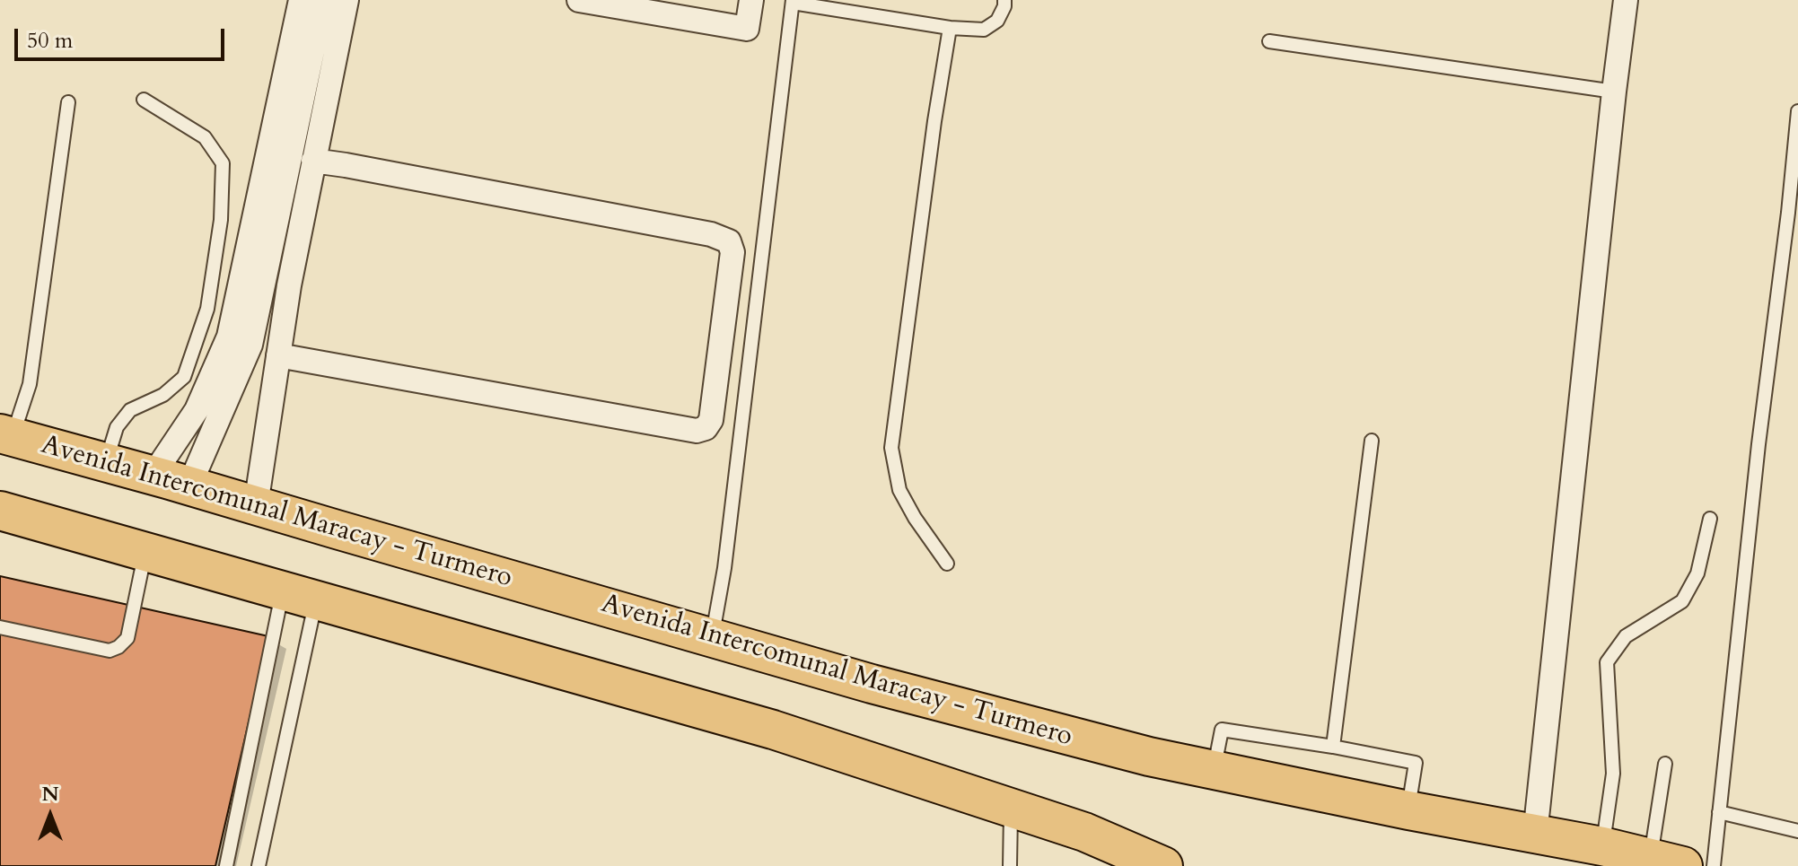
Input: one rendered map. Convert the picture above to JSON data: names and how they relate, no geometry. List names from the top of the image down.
{
  "streets": {
    "main road": ["Avenida Intercomunal Maracay - Turmero"]
  },
  "scale_bar": "50 m",
  "north": "top"
}
